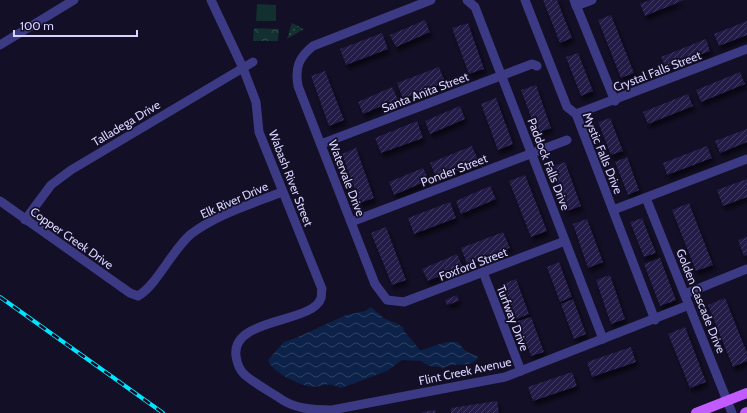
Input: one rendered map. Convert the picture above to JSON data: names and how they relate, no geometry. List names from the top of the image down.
{
  "streets": {
    "street": [
      "Crystal Falls Street",
      "Santa Anita Street",
      "Talladega Drive",
      "Mystic Falls Drive",
      "Paddock Falls Drive",
      "Ponder Street",
      "Wabash River Street",
      "Watervale Drive",
      "Elk River Drive",
      "Copper Creek Drive",
      "Foxford Street",
      "Golden Cascade Drive",
      "Turfway Drive",
      "Flint Creek Avenue"
    ]
  },
  "crossings": [
    ["Crystal Falls Street", "Mystic Falls Drive"],
    ["Santa Anita Street", "Paddock Falls Drive"],
    ["Santa Anita Street", "Watervale Drive"],
    ["Talladega Drive", "Wabash River Street"],
    ["Talladega Drive", "Copper Creek Drive"],
    ["Mystic Falls Drive", "Flint Creek Avenue"],
    ["Paddock Falls Drive", "Ponder Street"],
    ["Paddock Falls Drive", "Foxford Street"],
    ["Paddock Falls Drive", "Flint Creek Avenue"],
    ["Ponder Street", "Watervale Drive"],
    ["Wabash River Street", "Elk River Drive"],
    ["Wabash River Street", "Flint Creek Avenue"],
    ["Watervale Drive", "Foxford Street"],
    ["Elk River Drive", "Copper Creek Drive"],
    ["Foxford Street", "Turfway Drive"],
    ["Golden Cascade Drive", "Flint Creek Avenue"],
    ["Turfway Drive", "Flint Creek Avenue"]
  ],
  "scale_bar": "100 m"
}
